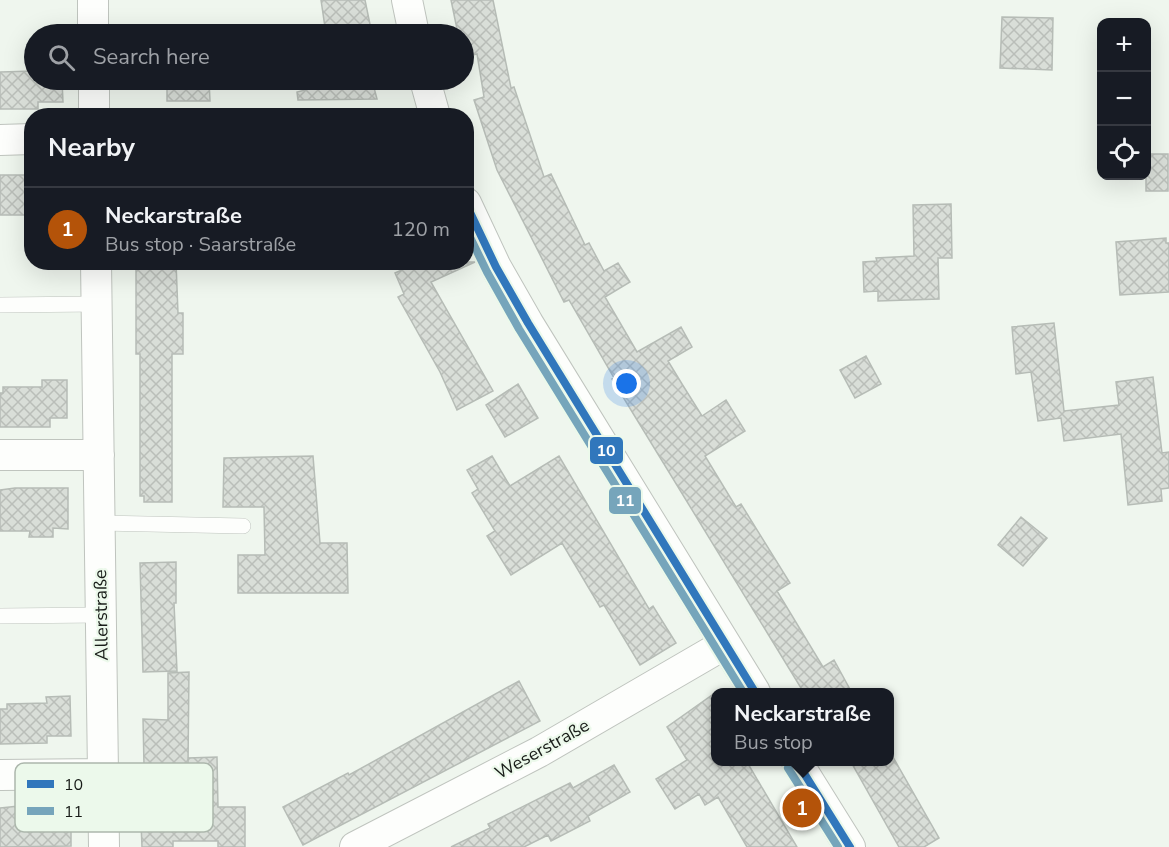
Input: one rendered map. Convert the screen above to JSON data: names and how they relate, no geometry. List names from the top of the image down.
{
  "streets": {
    "street": ["Allerstraße", "Weserstraße"]
  },
  "lines": ["transit line 10", "transit line 11"],
  "legend": ["10", "11"],
  "page": {
    "map_buttons": ["+", "−"],
    "search": "Search here",
    "heading": "Nearby",
    "list": [
      {
        "mark": "1",
        "name": "Neckarstraße",
        "note": "Bus stop · Saarstraße",
        "value": "120 m"
      }
    ],
    "popup": ["Neckarstraße", "Bus stop"],
    "pins": "1"
  }
}
